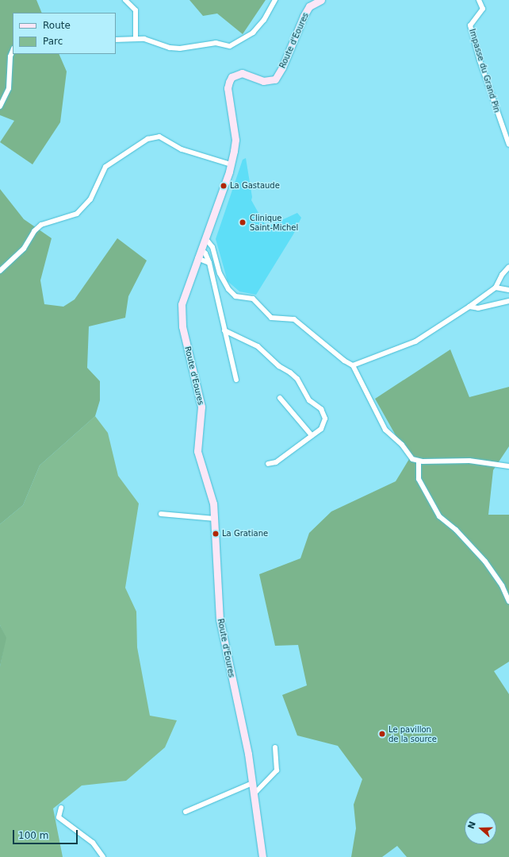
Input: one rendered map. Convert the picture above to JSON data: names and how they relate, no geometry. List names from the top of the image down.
{
  "streets": {
    "street": ["Route d'Eoures", "Impasse du Grand Pin"]
  },
  "places": [
    "La Gastaude",
    "Clinique Saint-Michel",
    "La Gratiane",
    "Le pavillon de la source"
  ],
  "legend": ["Route", "Parc"],
  "scale_bar": "100 m",
  "north": "left"
}
